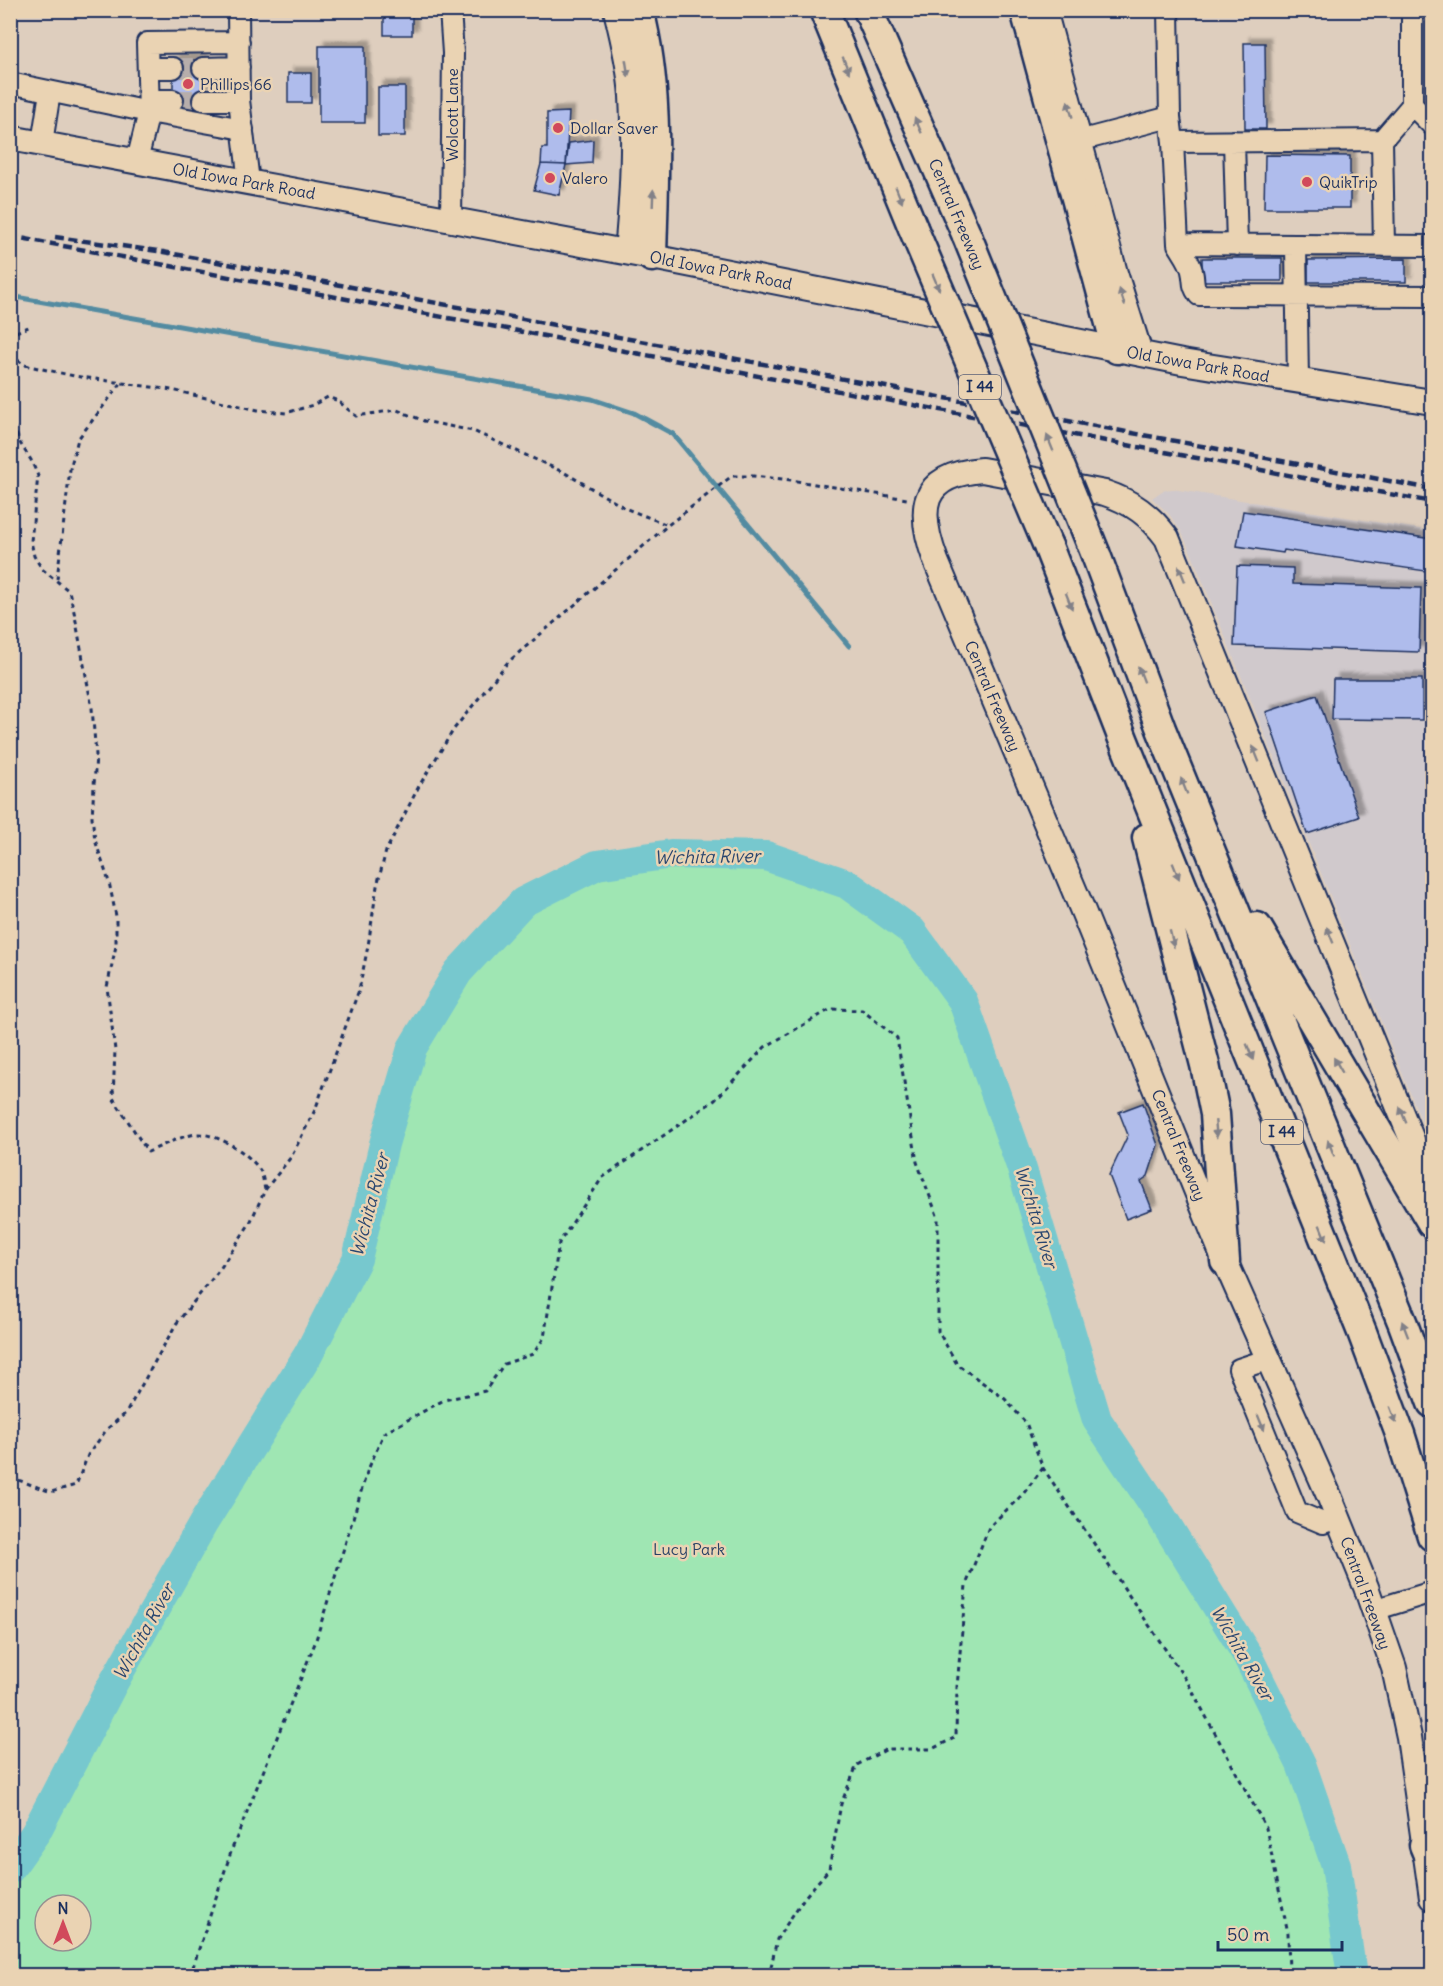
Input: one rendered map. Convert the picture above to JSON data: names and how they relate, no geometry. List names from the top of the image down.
{
  "streets": {
    "highway": ["Central Freeway", "I 44"],
    "main road": ["Old Iowa Park Road"],
    "street": ["Wolcott Lane"]
  },
  "crossings": [
    ["Wolcott Lane", "Old Iowa Park Road"]
  ],
  "water": ["Wichita River"],
  "parks": ["Lucy Park"],
  "places": [
    "Phillips 66",
    "Dollar Saver",
    "Valero",
    "QuikTrip"
  ],
  "scale_bar": "50 m",
  "north": "top"
}
